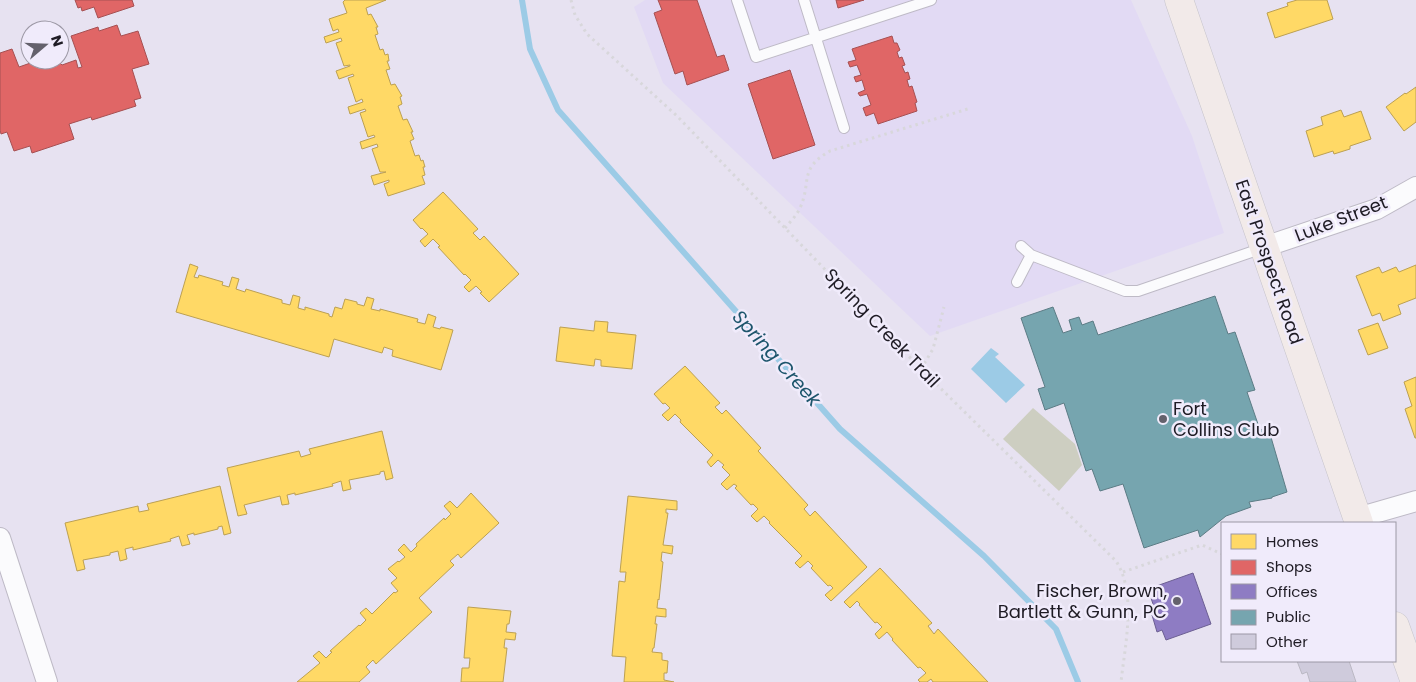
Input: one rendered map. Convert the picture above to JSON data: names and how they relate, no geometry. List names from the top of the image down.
{
  "streets": {
    "main road": ["East Prospect Road"],
    "street": ["Luke Street"],
    "path": ["Spring Creek Trail"]
  },
  "crossings": [
    ["Luke Street", "East Prospect Road"]
  ],
  "water": ["Spring Creek"],
  "places": ["Fort Collins Club", "Fischer, Brown, Bartlett & Gunn, PC"],
  "legend": [
    "Homes",
    "Shops",
    "Offices",
    "Public",
    "Other"
  ],
  "north": "right"
}
